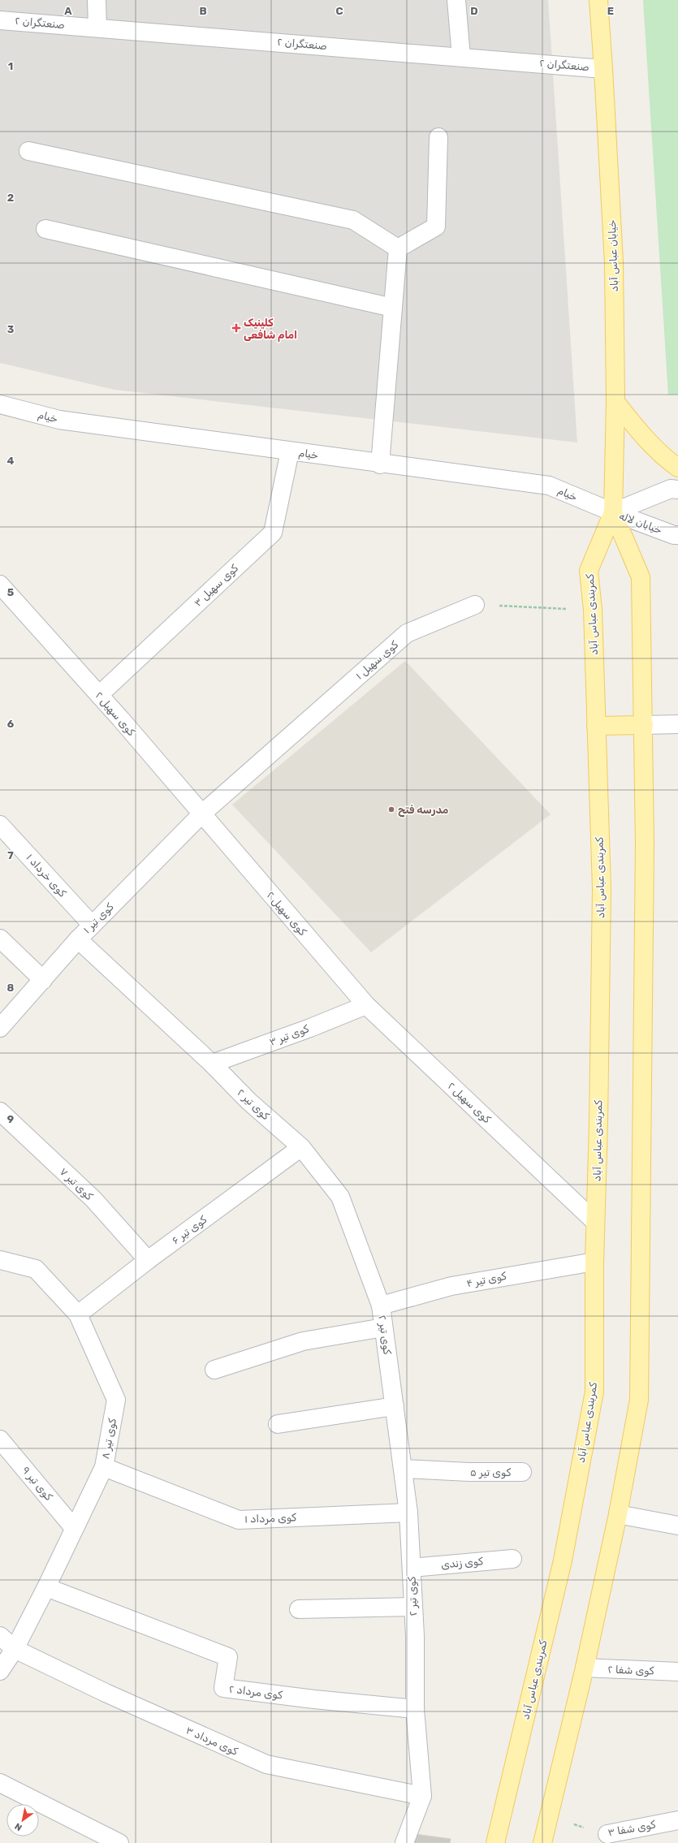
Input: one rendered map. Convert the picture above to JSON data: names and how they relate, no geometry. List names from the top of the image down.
{
  "streets": {
    "main road": ["خیابان عباس آباد", "کمربندی عباس آباد"],
    "street": [
      "۲ صنعتگران",
      "خیام",
      "خیابان لاله",
      "کوی سهیل ۳",
      "کوی سهیل ۱",
      "کوی سهیل ۲",
      "کوی خرداد ۱",
      "کوی تیر ۱",
      "کوی تیر ۳",
      "کوی تیر ۲",
      "کوی تیر ۷",
      "کوی تیر ۶",
      "کوی تیر ۴",
      "کوی تیر ۸",
      "کوی تیر ۵",
      "کوی تیر ۹",
      "کوی مرداد ۱",
      "کوی زندی",
      "کوی شفا ۲",
      "کوی مرداد ۲",
      "کوی مرداد ۳",
      "کوی شفا ۳"
    ]
  },
  "crossings": [
    ["۲ صنعتگران", "خیابان عباس آباد"],
    ["خیابان عباس آباد", "خیام"],
    ["خیابان عباس آباد", "خیابان لاله"],
    ["خیابان عباس آباد", "کمربندی عباس آباد"],
    ["خیام", "خیابان لاله"],
    ["خیام", "کوی سهیل ۳"],
    ["خیام", "کمربندی عباس آباد"],
    ["خیابان لاله", "کمربندی عباس آباد"],
    ["کوی سهیل ۳", "کوی سهیل ۲"],
    ["کمربندی عباس آباد", "کوی سهیل ۲"],
    ["کمربندی عباس آباد", "کوی تیر ۴"],
    ["کوی سهیل ۱", "کوی سهیل ۲"],
    ["کوی سهیل ۱", "کوی تیر ۱"],
    ["کوی سهیل ۲", "کوی تیر ۱"],
    ["کوی سهیل ۲", "کوی تیر ۳"],
    ["کوی خرداد ۱", "کوی تیر ۱"],
    ["کوی تیر ۱", "کوی تیر ۲"],
    ["کوی تیر ۳", "کوی تیر ۲"],
    ["کوی تیر ۲", "کوی تیر ۶"],
    ["کوی تیر ۲", "کوی تیر ۴"],
    ["کوی تیر ۲", "کوی تیر ۵"],
    ["کوی تیر ۲", "کوی مرداد ۱"],
    ["کوی تیر ۲", "کوی زندی"],
    ["کوی تیر ۲", "کوی مرداد ۲"],
    ["کوی تیر ۲", "کوی مرداد ۳"],
    ["کوی تیر ۷", "کوی تیر ۶"],
    ["کوی تیر ۶", "کوی تیر ۸"],
    ["کوی تیر ۸", "کوی تیر ۹"],
    ["کوی تیر ۸", "کوی مرداد ۱"],
    ["کوی تیر ۸", "کوی مرداد ۲"],
    ["کوی تیر ۸", "کوی مرداد ۳"]
  ],
  "places": {
    "health": ["کلینیک امام شافعی"],
    "other": ["مدرسه فتح"]
  },
  "north": "bottom left",
  "grid": {
    "columns": [
      "A",
      "B",
      "C",
      "D",
      "E"
    ],
    "rows": [
      "1",
      "2",
      "3",
      "4",
      "5",
      "6",
      "7",
      "8",
      "9"
    ]
  }
}
